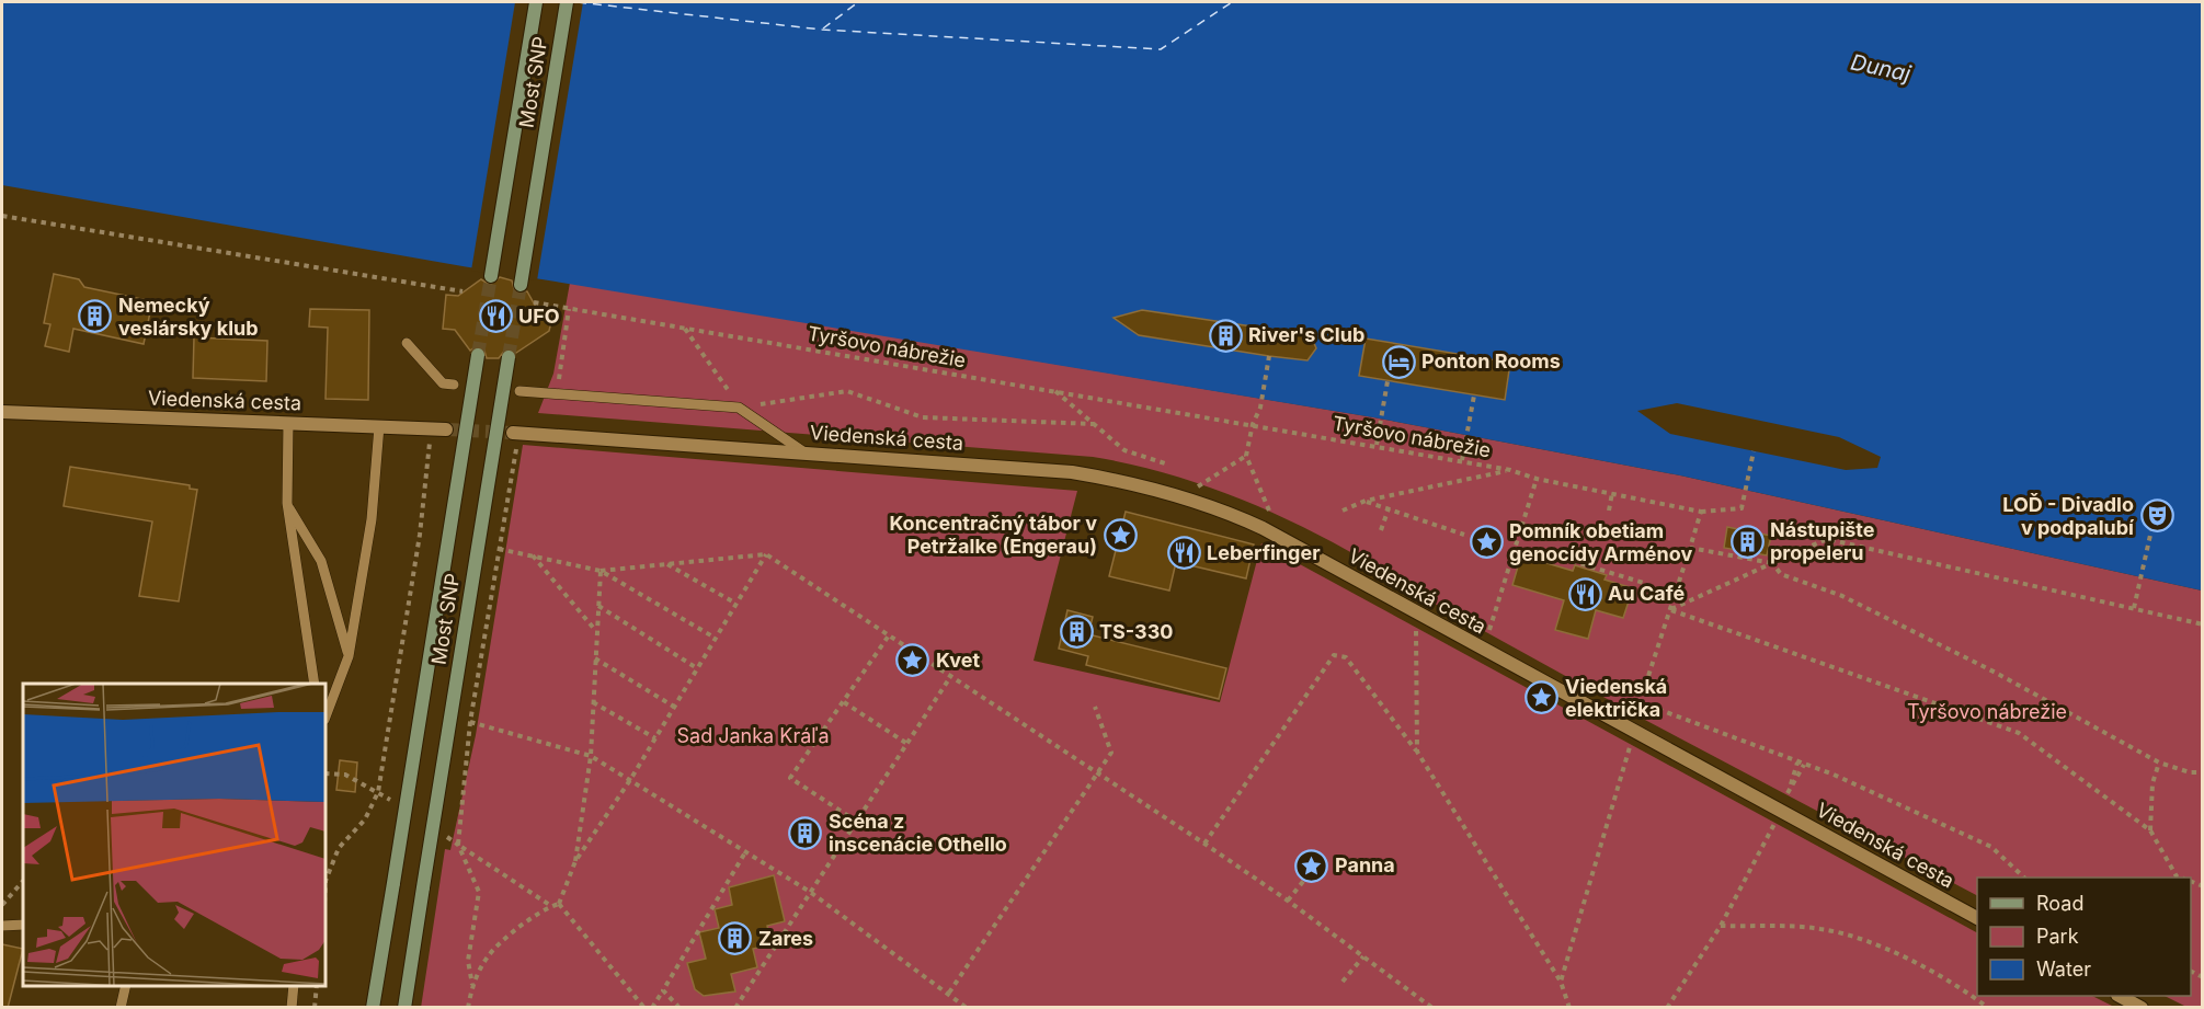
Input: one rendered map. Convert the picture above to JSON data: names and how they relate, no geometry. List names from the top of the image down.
{
  "streets": {
    "main road": ["Most SNP"],
    "street": ["Viedenská cesta"],
    "path": ["Tyršovo nábrežie"]
  },
  "water": ["Dunaj"],
  "parks": ["Tyršovo nábrežie", "Sad Janka Kráľa"],
  "places": {
    "building": [
      "Nemecký veslársky klub",
      "River's Club",
      "Nástupište propeleru",
      "TS-330",
      "Scéna z inscenácie Othello",
      "Zares"
    ],
    "restaurant": ["UFO", "Leberfinger", "Au Café"],
    "hotel": ["Ponton Rooms"],
    "theatre": ["LOĎ - Divadlo v podpalubí"],
    "place": [
      "Koncentračný tábor v Petržalke (Engerau)",
      "Pomník obetiam genocídy Arménov",
      "Kvet",
      "Viedenská električka",
      "Panna"
    ]
  },
  "legend": ["Road", "Park", "Water"]
}
